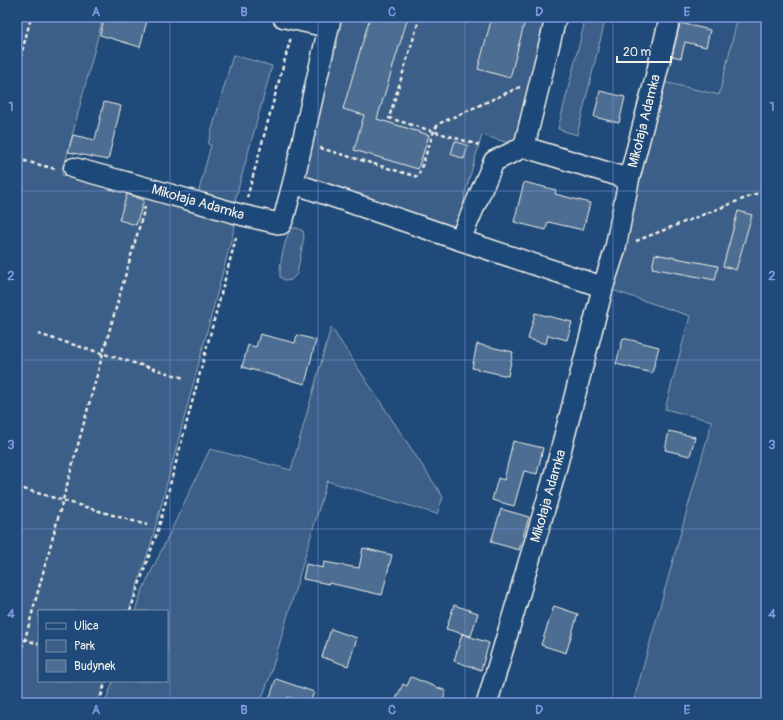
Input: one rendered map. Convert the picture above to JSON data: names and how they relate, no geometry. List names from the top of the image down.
{
  "streets": {
    "street": ["Mikołaja Adamka"]
  },
  "legend": ["Ulica", "Park", "Budynek"],
  "scale_bar": "20 m",
  "grid": {
    "columns": [
      "A",
      "B",
      "C",
      "D",
      "E"
    ],
    "rows": [
      "1",
      "2",
      "3",
      "4"
    ]
  }
}
